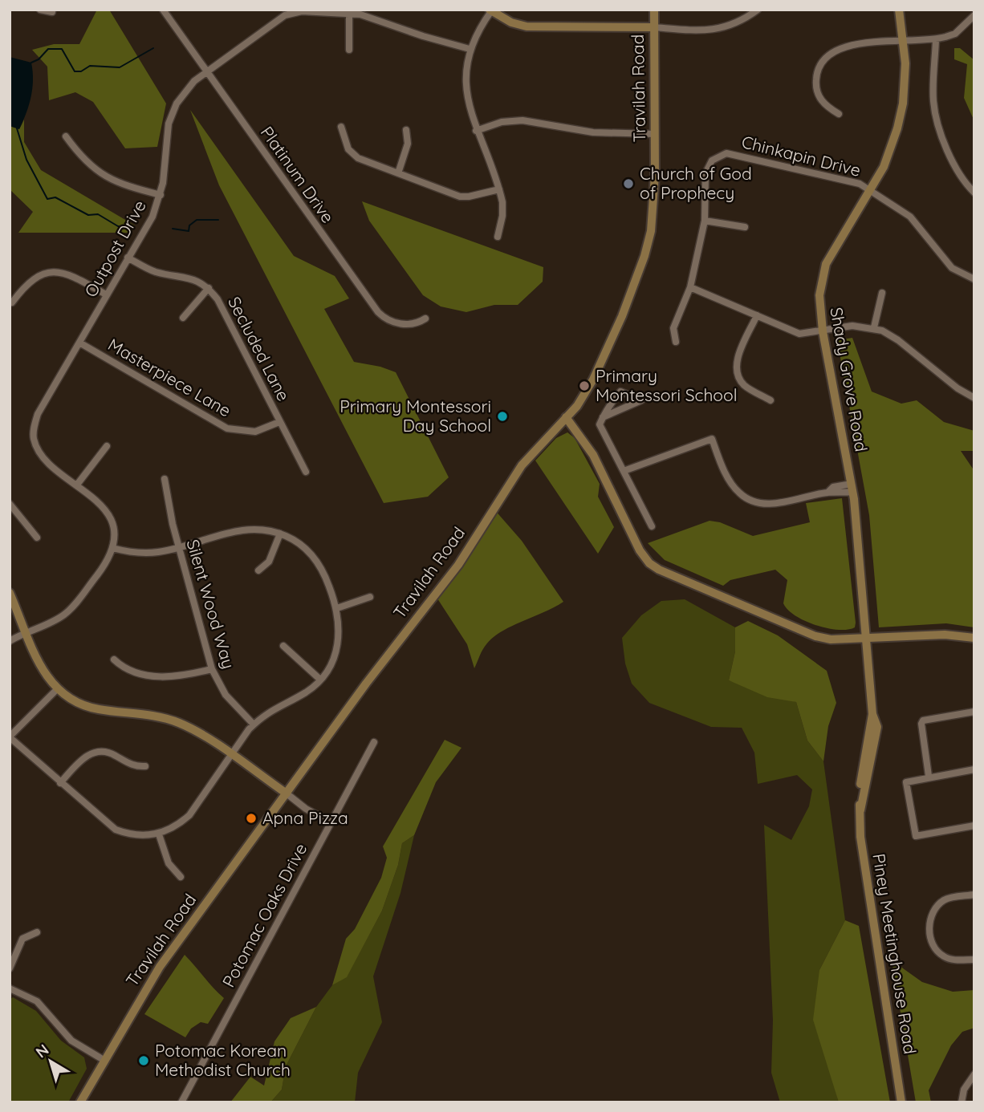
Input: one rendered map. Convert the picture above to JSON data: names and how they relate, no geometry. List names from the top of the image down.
{
  "streets": {
    "main road": ["Travilah Road", "Shady Grove Road", "Piney Meetinghouse Road"],
    "street": [
      "Chinkapin Drive",
      "Platinum Drive",
      "Outpost Drive",
      "Secluded Lane",
      "Masterpiece Lane",
      "Silent Wood Way",
      "Potomac Oaks Drive"
    ]
  },
  "crossings": [
    ["Chinkapin Drive", "Shady Grove Road"],
    ["Platinum Drive", "Outpost Drive"],
    ["Outpost Drive", "Secluded Lane"],
    ["Outpost Drive", "Masterpiece Lane"],
    ["Secluded Lane", "Masterpiece Lane"],
    ["Shady Grove Road", "Piney Meetinghouse Road"]
  ],
  "places": [
    "Church of God of Prophecy",
    "Primary Montessori School",
    "Primary Montessori Day School",
    "Apna Pizza",
    "Potomac Korean Methodist Church"
  ],
  "north": "top left"
}
